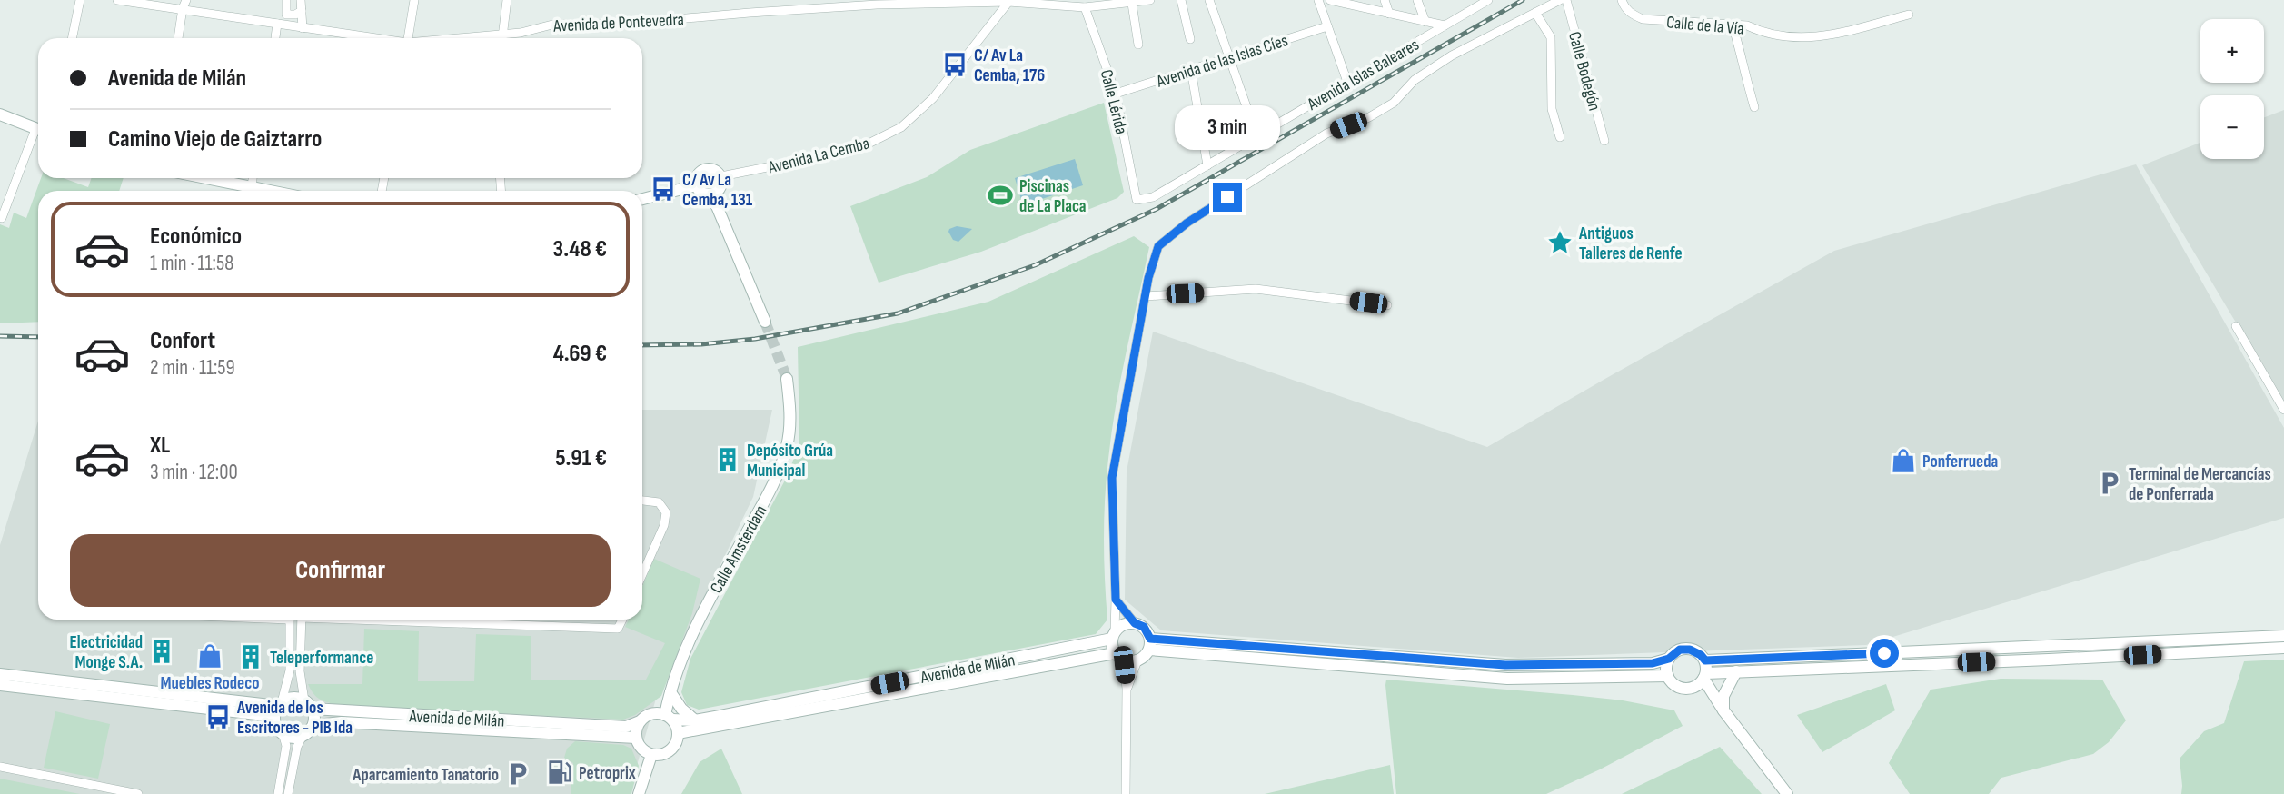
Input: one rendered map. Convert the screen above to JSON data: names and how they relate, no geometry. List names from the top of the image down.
{
  "streets": {
    "street": [
      "Avenida de Pontevedra",
      "Calle de la Vía",
      "Avenida de las Islas Cíes",
      "Calle Bodegón",
      "Avenida Islas Baleares",
      "Calle Lérida",
      "Avenida La Cemba",
      "Calle Amsterdam",
      "Avenida de Milán"
    ]
  },
  "crossings": [
    ["Avenida de Pontevedra", "Calle Lérida"],
    ["Avenida de Pontevedra", "Avenida La Cemba"],
    ["Avenida de las Islas Cíes", "Calle Lérida"],
    ["Avenida Islas Baleares", "Calle Lérida"],
    ["Calle Amsterdam", "Avenida de Milán"]
  ],
  "places": {
    "bus stop": ["C/ Av La Cemba, 176", "C/ Av La Cemba, 131", "Avenida de los Escritores - PIB Ida"],
    "sports": ["Piscinas de La Placa"],
    "place": ["Antiguos Talleres de Renfe"],
    "building": ["Depósito Grúa Municipal", "Electricidad Monge S.A.", "Teleperformance"],
    "shop": ["Ponferrueda", "Muebles Rodeco"],
    "parking": ["Terminal de Mercancías de Ponferrada", "Aparcamiento Tanatorio"],
    "fuel station": ["Petroprix"]
  },
  "page": {
    "map_buttons": ["+", "−"],
    "banner": ["Avenida de Milán", "Camino Viejo de Gaiztarro"],
    "bubble": "3 min",
    "list": [
      {
        "name": "Económico",
        "note": "1 min · 11:58",
        "value": "3.48 €"
      },
      {
        "name": "Confort",
        "note": "2 min · 11:59",
        "value": "4.69 €"
      },
      {
        "name": "XL",
        "note": "3 min · 12:00",
        "value": "5.91 €"
      }
    ],
    "buttons": "Confirmar"
  }
}
